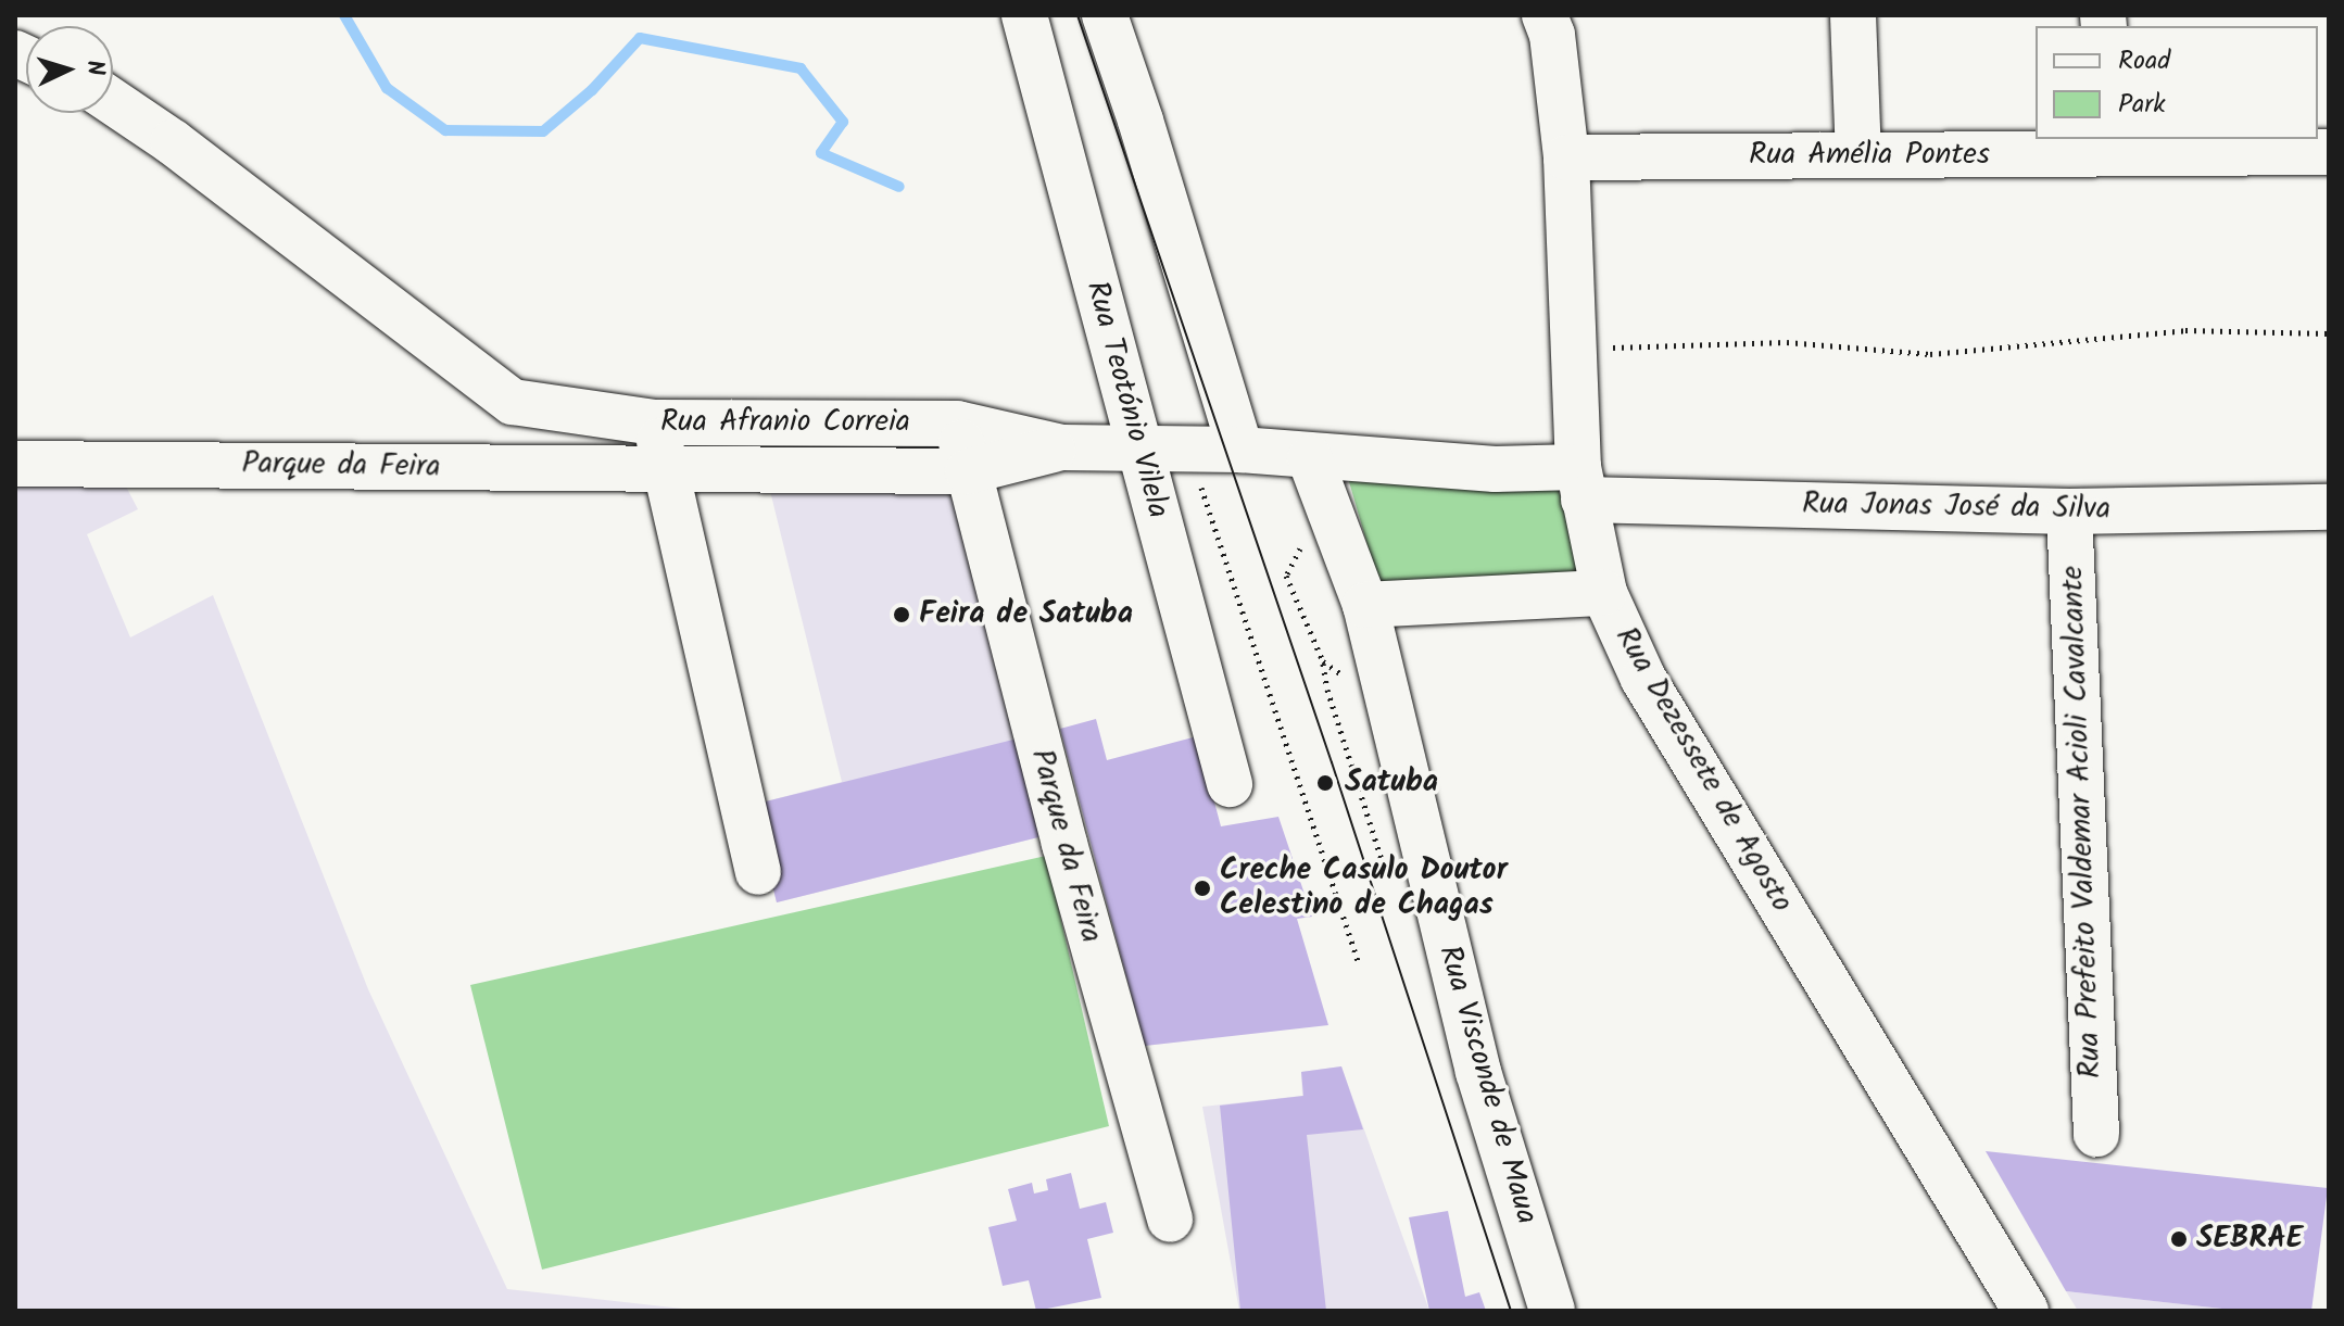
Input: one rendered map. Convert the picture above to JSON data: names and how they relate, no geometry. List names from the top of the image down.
{
  "streets": {
    "street": [
      "Rua Amélia Pontes",
      "Rua Teotónio Vilela",
      "Rua Afranio Correia",
      "Parque da Feira",
      "Rua Jonas José da Silva",
      "Rua Dezessete de Agosto",
      "Rua Prefeito Valdemar Acioli Cavalcante",
      "Rua Visconde de Maua"
    ]
  },
  "crossings": [
    ["Rua Amélia Pontes", "Rua Dezessete de Agosto"],
    ["Rua Teotónio Vilela", "Rua Afranio Correia"],
    ["Rua Afranio Correia", "Parque da Feira"],
    ["Rua Afranio Correia", "Rua Jonas José da Silva"],
    ["Rua Afranio Correia", "Rua Dezessete de Agosto"],
    ["Rua Afranio Correia", "Rua Visconde de Maua"],
    ["Rua Jonas José da Silva", "Rua Dezessete de Agosto"],
    ["Rua Jonas José da Silva", "Rua Prefeito Valdemar Acioli Cavalcante"]
  ],
  "places": [
    "Feira de Satuba",
    "Satuba",
    "Creche Casulo Doutor Celestino de Chagas",
    "SEBRAE"
  ],
  "legend": ["Road", "Park"],
  "north": "right"
}
